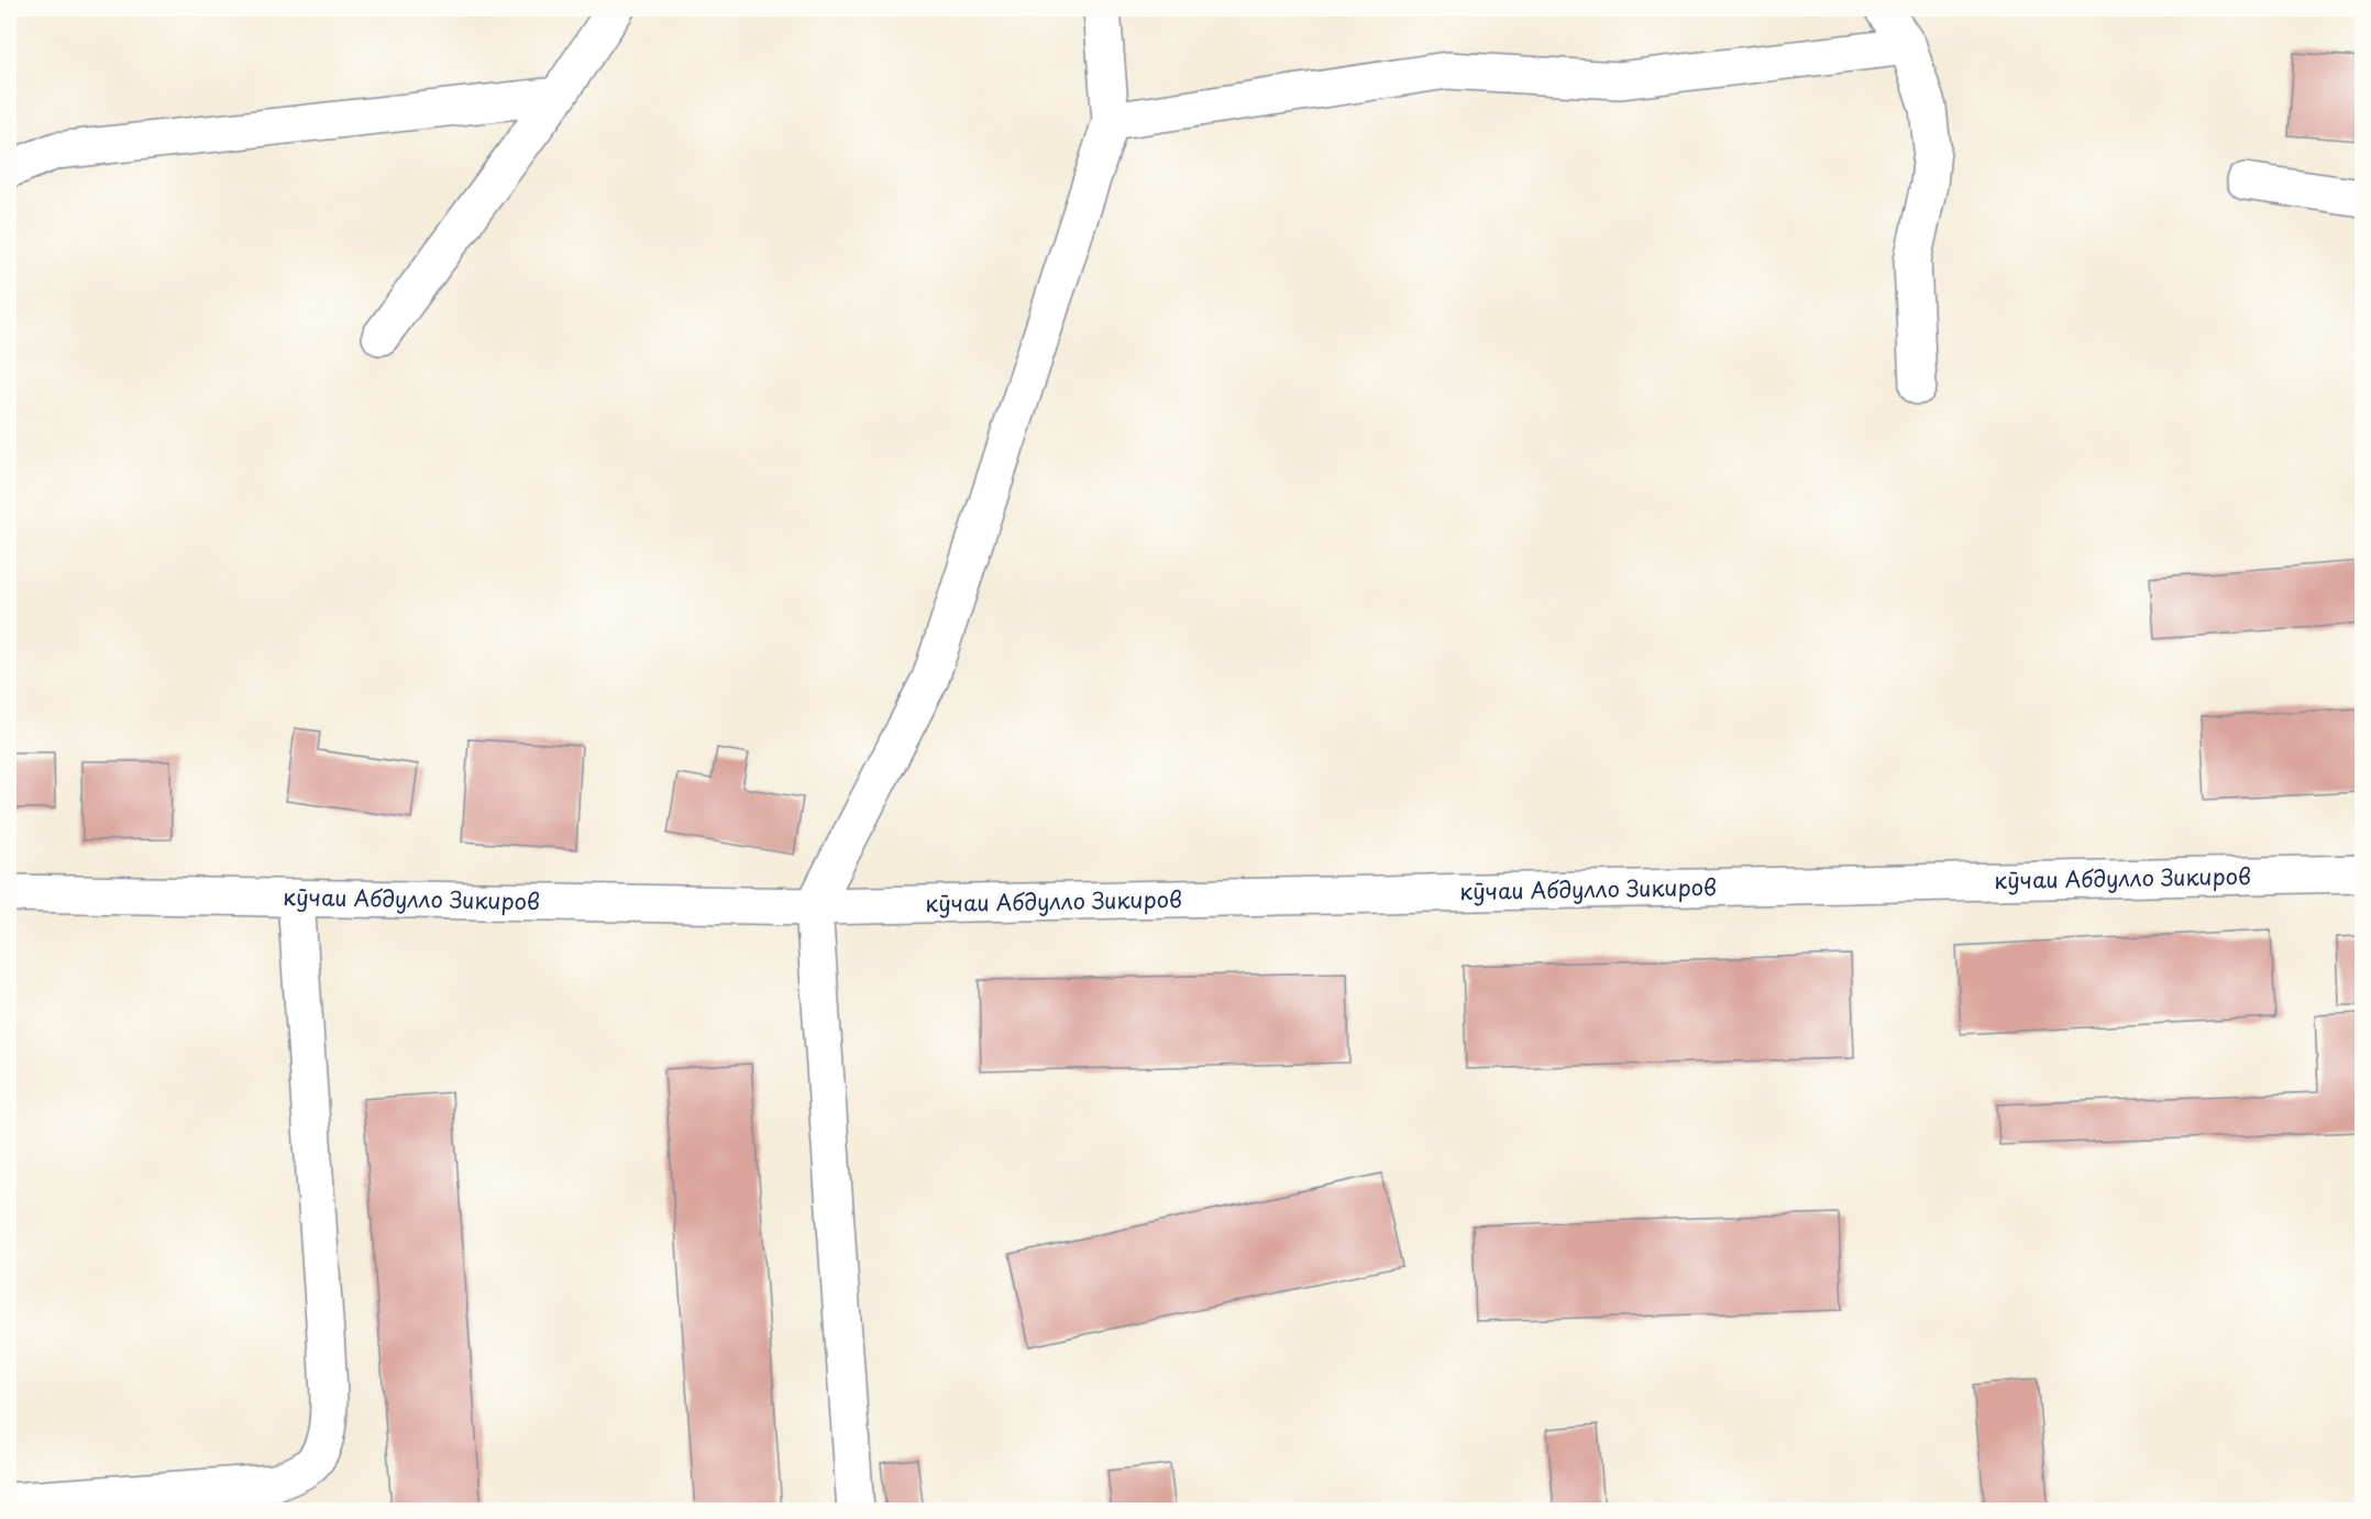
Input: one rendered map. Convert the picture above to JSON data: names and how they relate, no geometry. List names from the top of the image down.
{
  "streets": {
    "street": ["кӯчаи Абдулло Зикиров"]
  }
}
